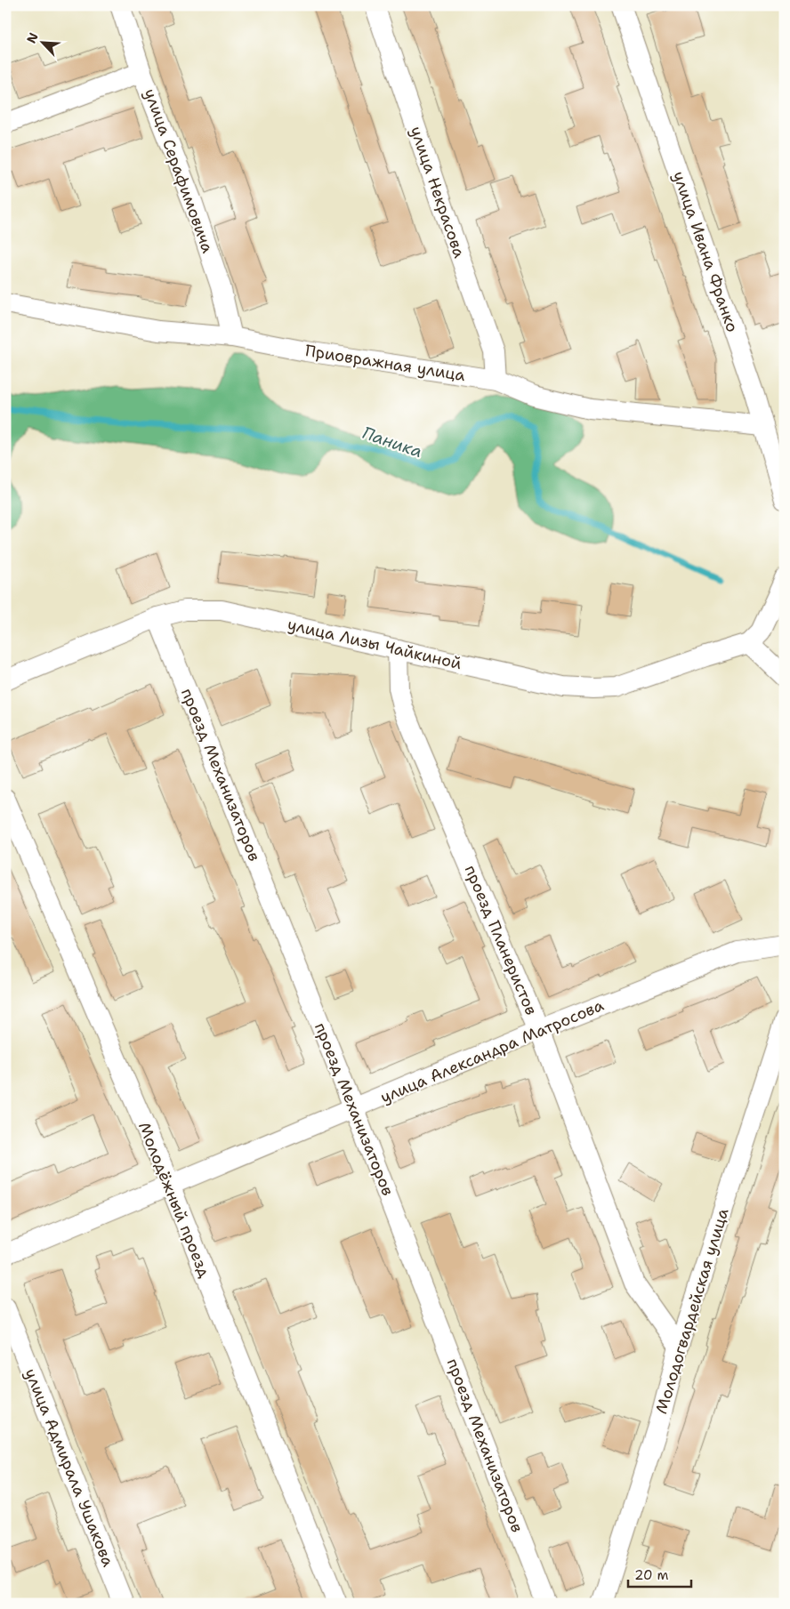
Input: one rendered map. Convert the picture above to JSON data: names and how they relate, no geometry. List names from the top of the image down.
{
  "streets": {
    "street": [
      "улица Серафимовича",
      "улица Некрасова",
      "улица Ивана Франко",
      "Приовражная улица",
      "улица Лизы Чайкиной",
      "проезд Механизаторов",
      "проезд Планеристов",
      "улица Александра Матросова",
      "Молодёжный проезд",
      "Молодогвардейская улица",
      "улица Адмирала Ушакова"
    ]
  },
  "crossings": [
    ["улица Серафимовича", "Приовражная улица"],
    ["улица Некрасова", "Приовражная улица"],
    ["улица Ивана Франко", "Приовражная улица"],
    ["улица Лизы Чайкиной", "проезд Механизаторов"],
    ["улица Лизы Чайкиной", "проезд Планеристов"],
    ["проезд Механизаторов", "улица Александра Матросова"],
    ["проезд Планеристов", "улица Александра Матросова"],
    ["проезд Планеристов", "Молодогвардейская улица"],
    ["улица Александра Матросова", "Молодёжный проезд"]
  ],
  "water": ["Паника"],
  "scale_bar": "20 m",
  "north": "top left"
}
